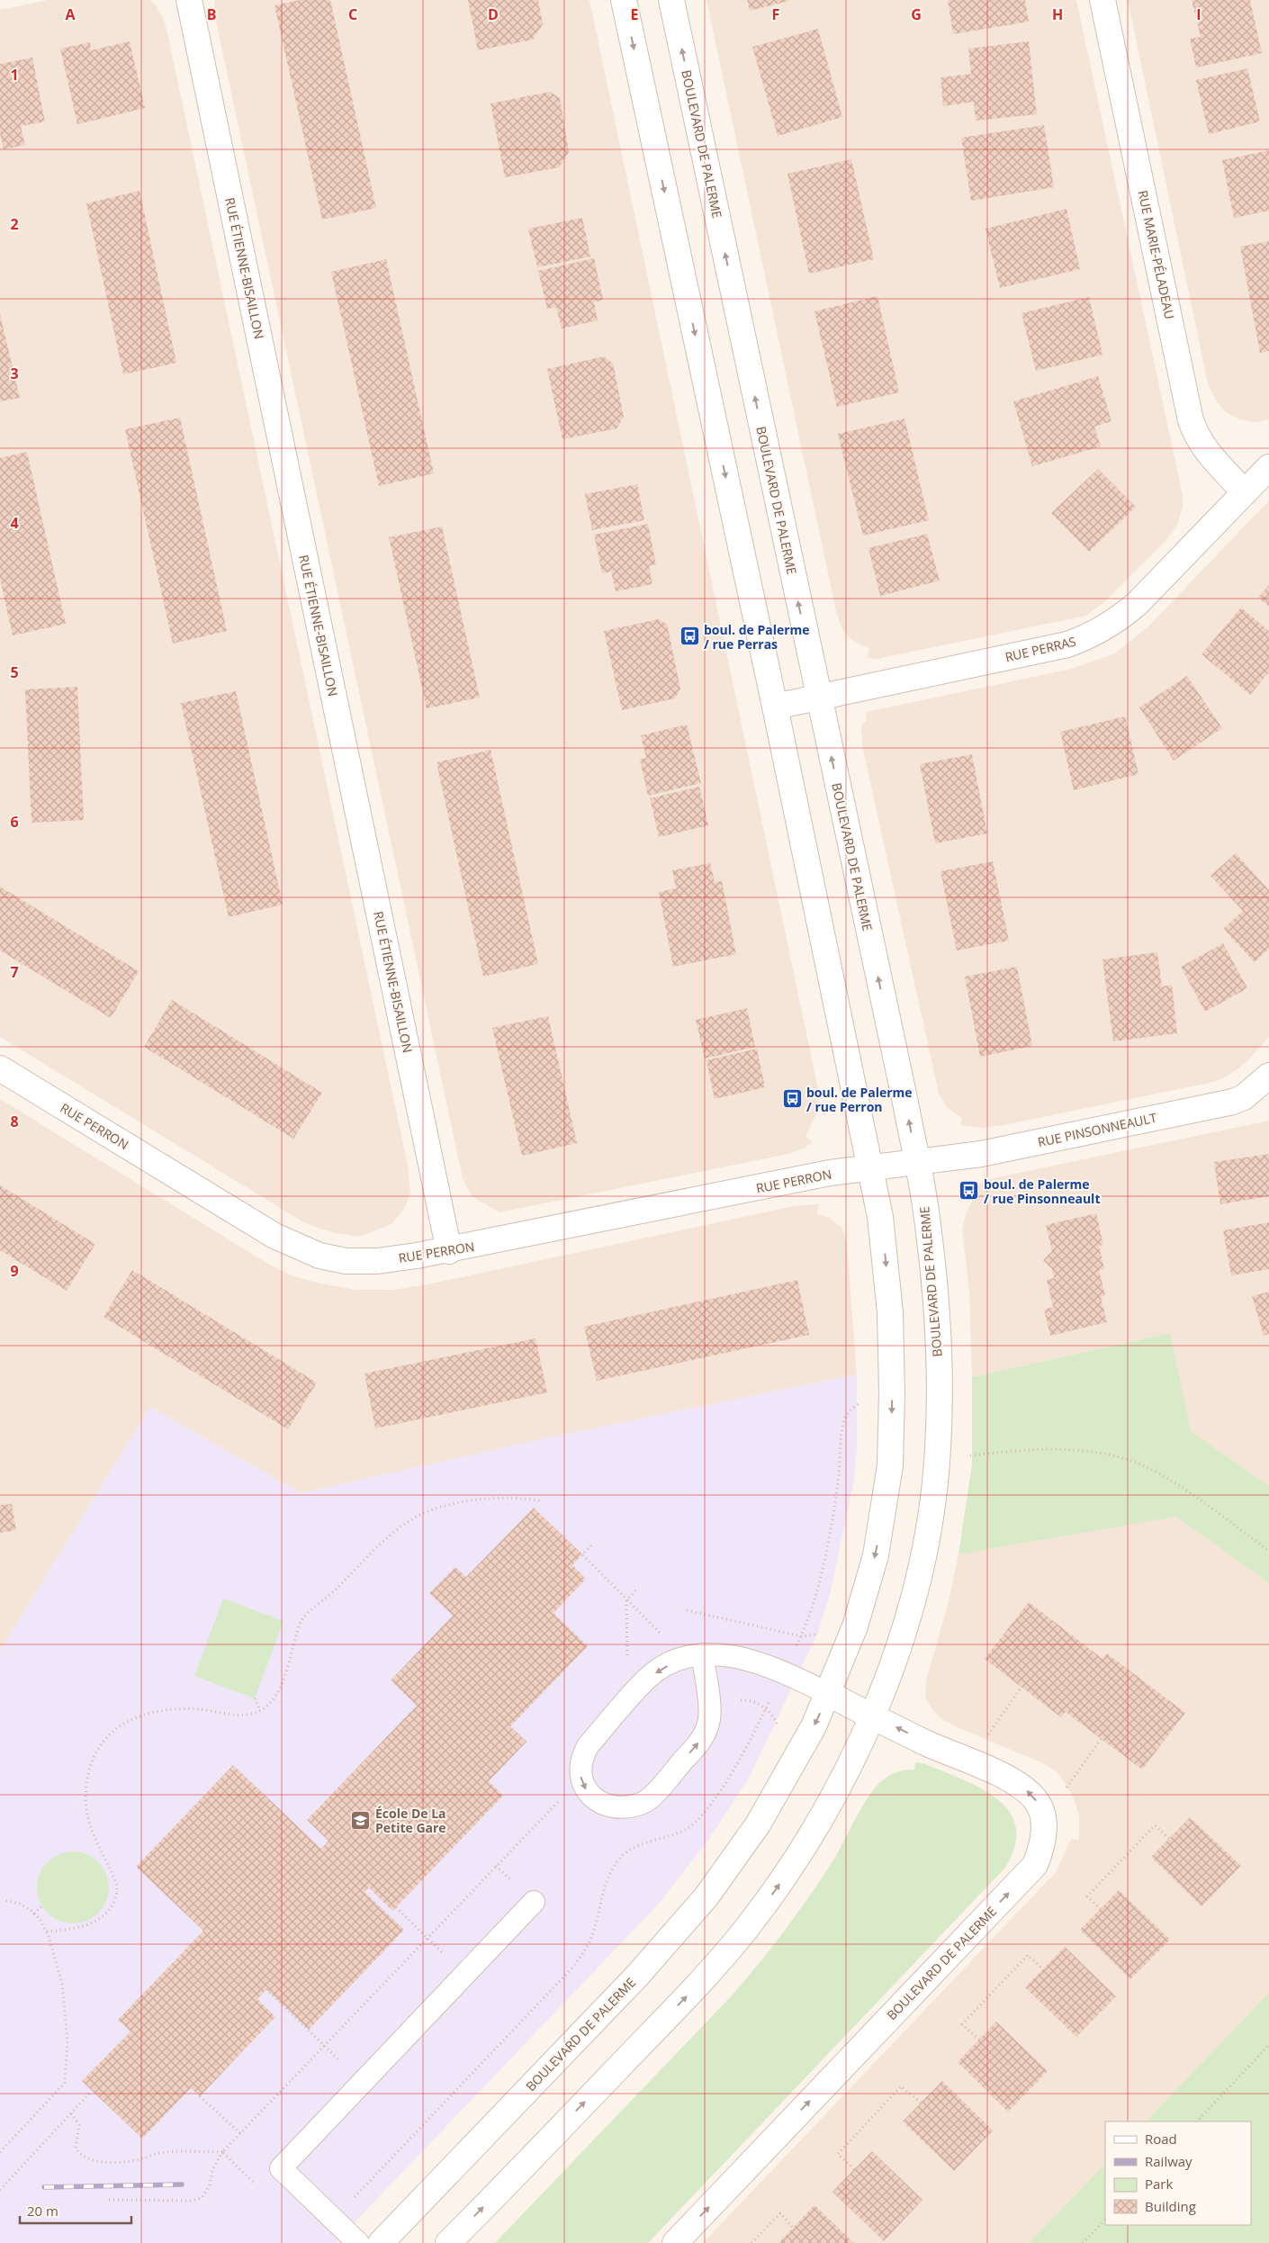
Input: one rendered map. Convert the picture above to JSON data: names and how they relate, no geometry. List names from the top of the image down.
{
  "streets": {
    "street": [
      "BOULEVARD DE PALERME",
      "RUE MARIE-PÉLADEAU",
      "RUE ÉTIENNE-BISAILLON",
      "RUE PERRAS",
      "RUE PERRON",
      "RUE PINSONNEAULT"
    ]
  },
  "crossings": [
    ["BOULEVARD DE PALERME", "RUE PERRAS"],
    ["BOULEVARD DE PALERME", "RUE PERRON"],
    ["BOULEVARD DE PALERME", "RUE PINSONNEAULT"],
    ["RUE MARIE-PÉLADEAU", "RUE PERRAS"],
    ["RUE ÉTIENNE-BISAILLON", "RUE PERRON"],
    ["RUE PERRON", "RUE PINSONNEAULT"]
  ],
  "places": {
    "bus stop": ["boul. de Palerme / rue Perras", "boul. de Palerme / rue Perron", "boul. de Palerme / rue Pinsonneault"],
    "school or university": ["École De La Petite Gare"]
  },
  "legend": [
    "Road",
    "Railway",
    "Park",
    "Building"
  ],
  "scale_bar": "20 m",
  "grid": {
    "columns": [
      "A",
      "B",
      "C",
      "D",
      "E",
      "F",
      "G",
      "H",
      "I"
    ],
    "rows": [
      "1",
      "2",
      "3",
      "4",
      "5",
      "6",
      "7",
      "8",
      "9"
    ]
  }
}
